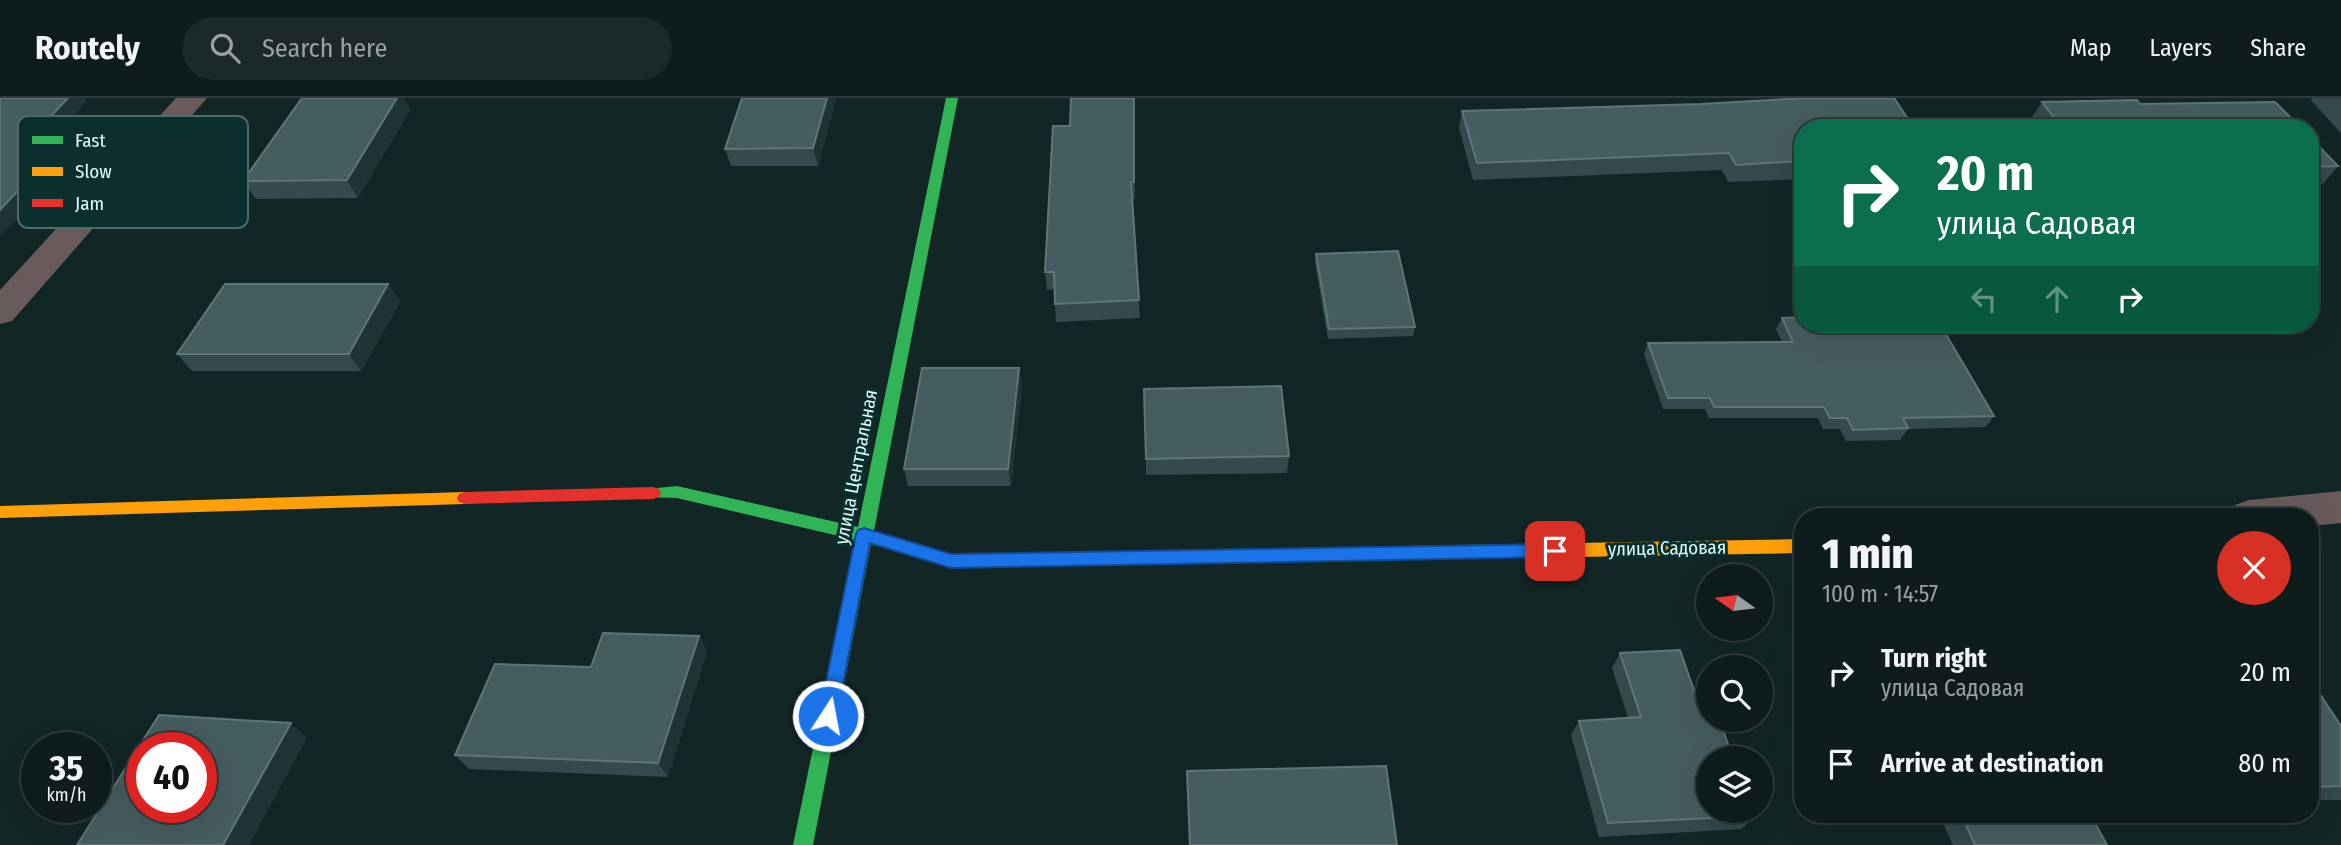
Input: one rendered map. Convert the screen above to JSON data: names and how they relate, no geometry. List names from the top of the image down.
{
  "streets": {
    "street": ["улица Центральная", "улица Садовая"]
  },
  "crossings": [
    ["улица Центральная", "улица Садовая"]
  ],
  "legend": ["Fast", "Slow", "Jam"],
  "north": "left",
  "page": {
    "header": "Routely",
    "search": "Search here",
    "nav": ["Map", "Layers", "Share"],
    "turn": ["20 m", "улица Садовая"],
    "heading": ["1 min", "100 m · 14:57"],
    "list": [
      {
        "name": "Turn right",
        "note": "улица Садовая",
        "value": "20 m"
      },
      {
        "name": "Arrive at destination",
        "value": "80 m"
      }
    ],
    "speed": "35 km/h",
    "limit": "40"
  }
}
